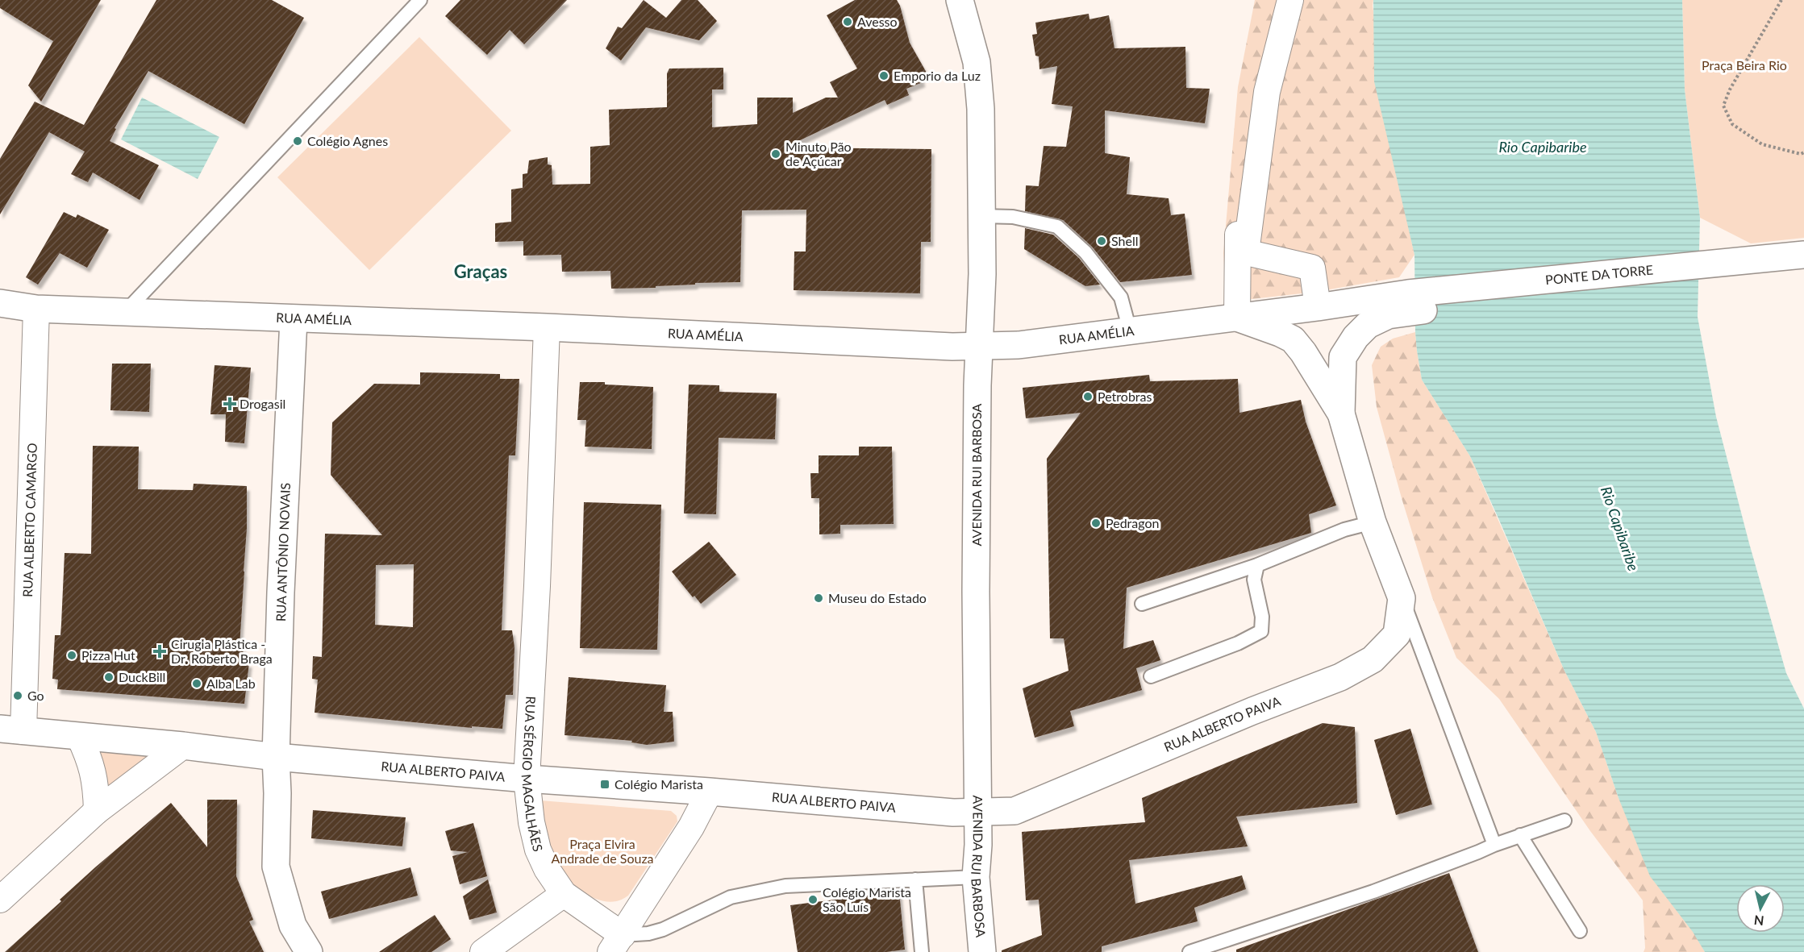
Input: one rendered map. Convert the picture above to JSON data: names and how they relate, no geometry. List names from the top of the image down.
{
  "streets": {
    "main road": [
      "PONTE DA TORRE",
      "RUA AMÉLIA",
      "AVENIDA RUI BARBOSA",
      "RUA ANTÔNIO NOVAIS",
      "RUA ALBERTO PAIVA"
    ],
    "street": ["RUA ALBERTO CAMARGO", "RUA SÉRGIO MAGALHÃES"]
  },
  "crossings": [
    ["PONTE DA TORRE", "RUA AMÉLIA"],
    ["PONTE DA TORRE", "RUA ALBERTO PAIVA"],
    ["RUA AMÉLIA", "AVENIDA RUI BARBOSA"],
    ["RUA AMÉLIA", "RUA ALBERTO CAMARGO"],
    ["RUA AMÉLIA", "RUA ANTÔNIO NOVAIS"],
    ["RUA AMÉLIA", "RUA ALBERTO PAIVA"],
    ["RUA AMÉLIA", "RUA SÉRGIO MAGALHÃES"],
    ["AVENIDA RUI BARBOSA", "RUA ALBERTO PAIVA"],
    ["RUA ALBERTO CAMARGO", "RUA ALBERTO PAIVA"],
    ["RUA ANTÔNIO NOVAIS", "RUA ALBERTO PAIVA"],
    ["RUA ALBERTO PAIVA", "RUA SÉRGIO MAGALHÃES"]
  ],
  "districts": ["Graças"],
  "water": ["Rio Capibaribe"],
  "parks": ["Praça Beira Rio", "Praça Elvira Andrade de Souza"],
  "places": {
    "other": [
      "Avesso",
      "Emporio da Luz",
      "Colégio Agnes",
      "Minuto Pão de Açúcar",
      "Shell",
      "Petrobras",
      "Pedragon",
      "Museu do Estado",
      "Pizza Hut",
      "DuckBill",
      "Alba Lab",
      "Go",
      "Colégio Marista São Luís"
    ],
    "health": ["Drogasil", "Cirugia Plástica - Dr. Roberto Braga"],
    "transit": ["Colégio Marista"]
  },
  "north": "bottom"
}
